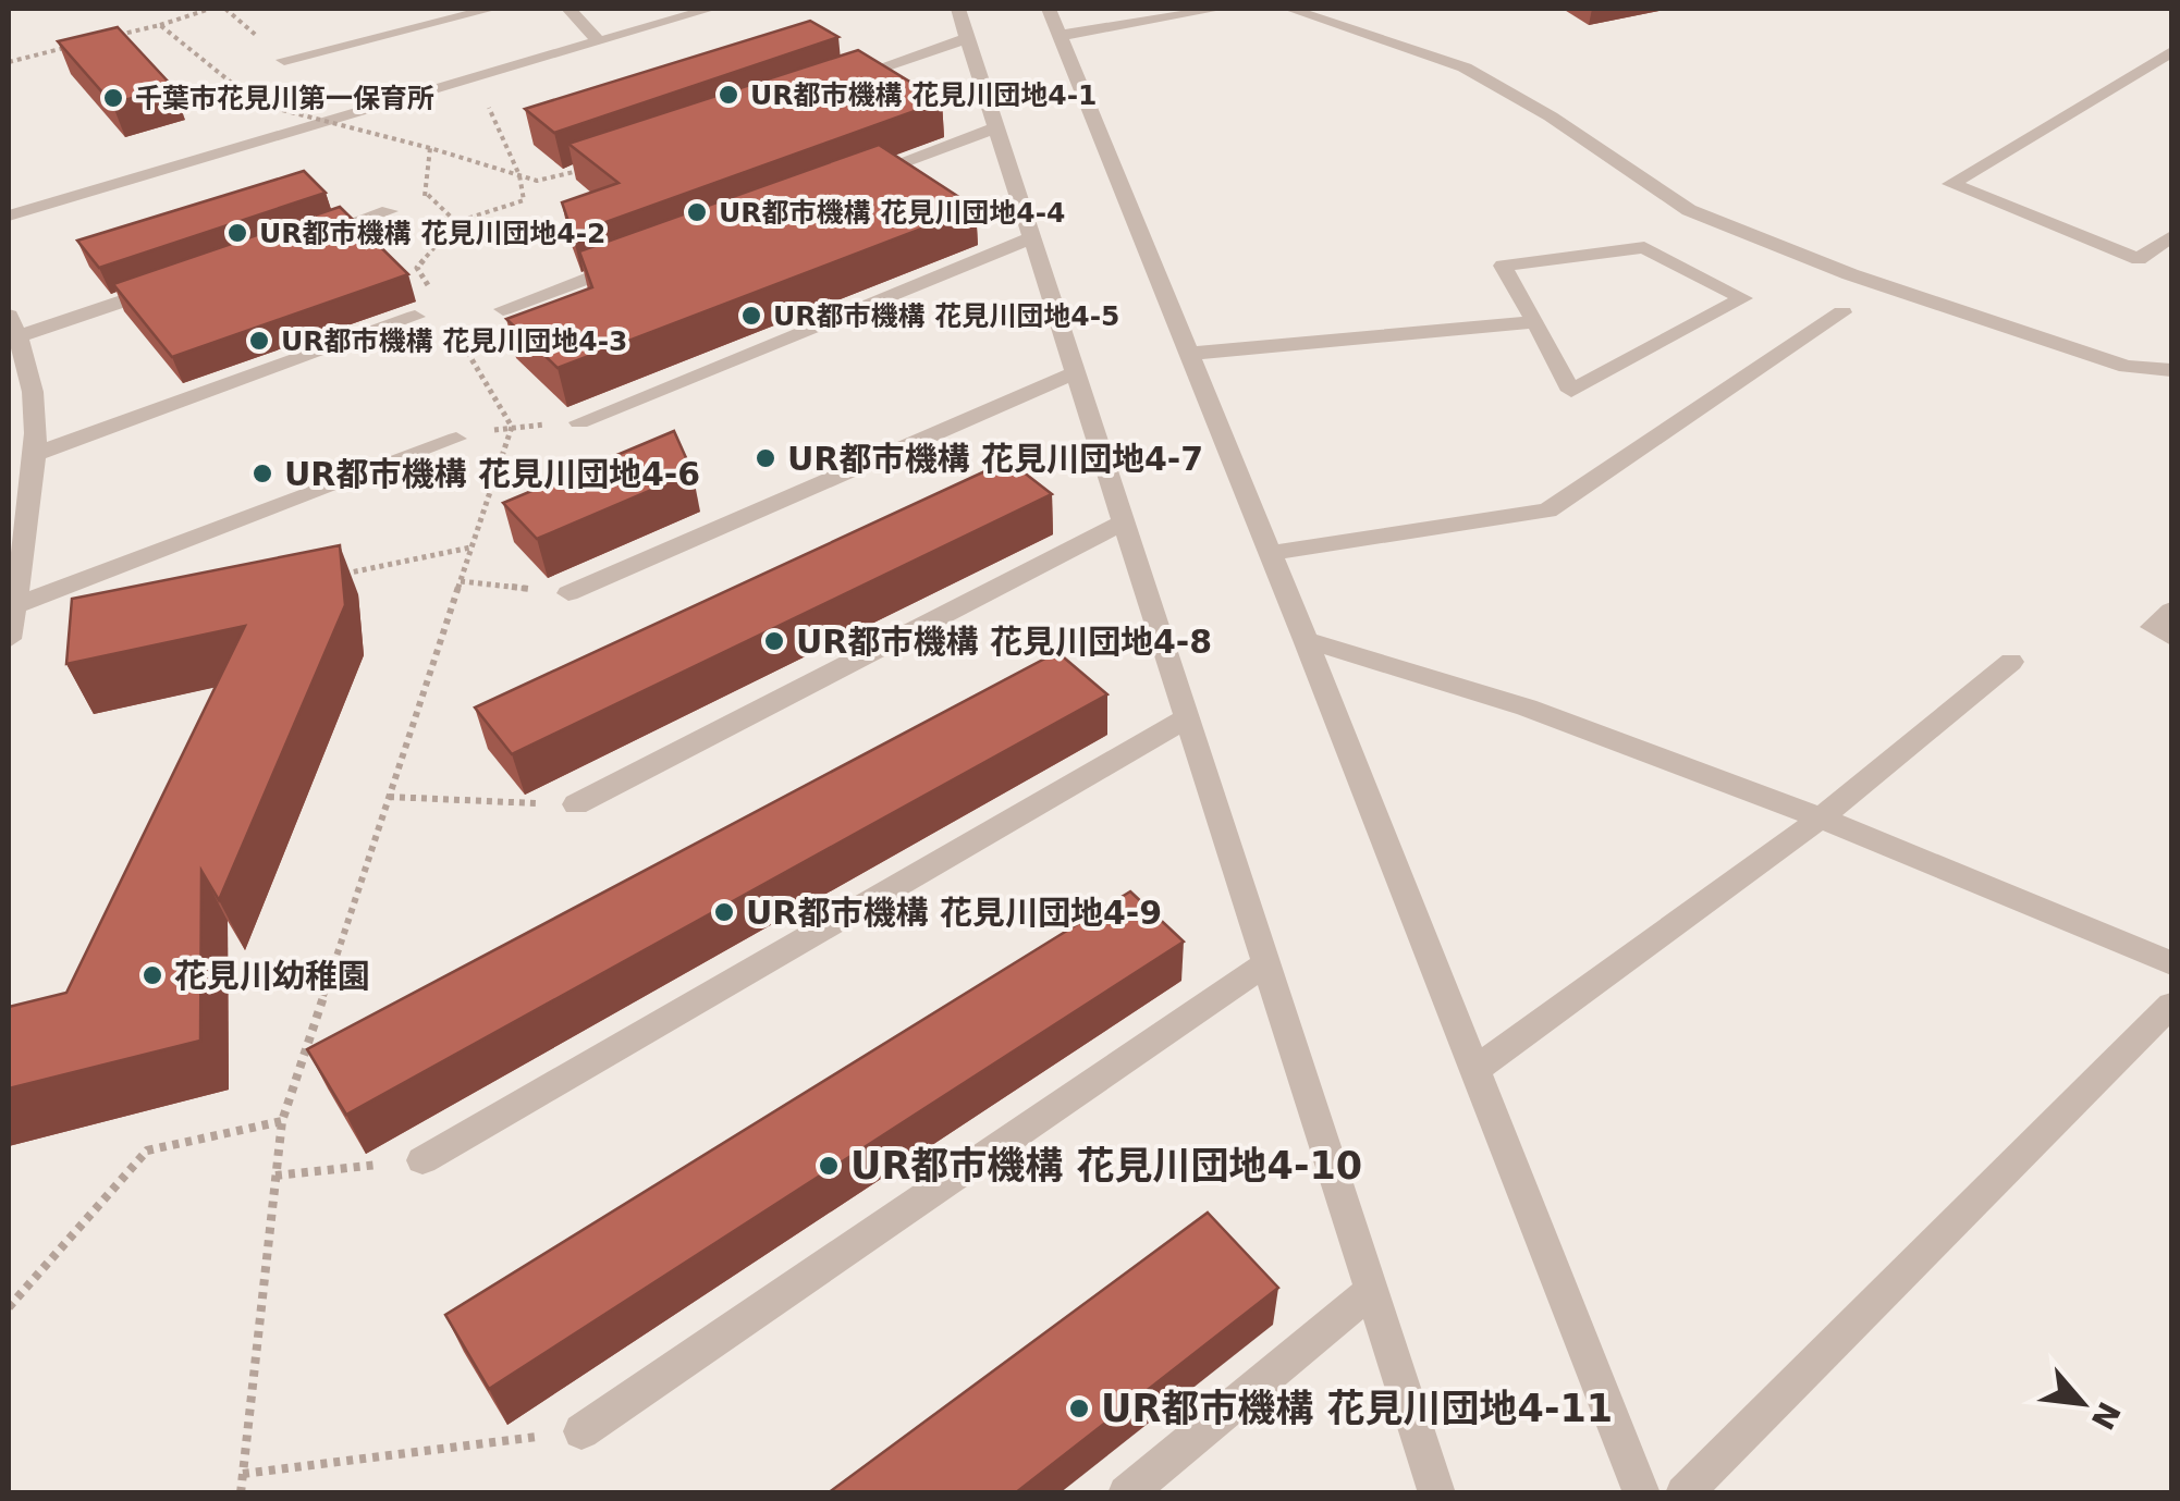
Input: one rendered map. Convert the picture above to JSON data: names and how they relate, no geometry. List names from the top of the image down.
{
  "places": [
    "UR都市機構 花見川団地4-1",
    "千葉市花見川第一保育所",
    "UR都市機構 花見川団地4-4",
    "UR都市機構 花見川団地4-2",
    "UR都市機構 花見川団地4-5",
    "UR都市機構 花見川団地4-3",
    "UR都市機構 花見川団地4-7",
    "UR都市機構 花見川団地4-6",
    "UR都市機構 花見川団地4-8",
    "UR都市機構 花見川団地4-9",
    "花見川幼稚園",
    "UR都市機構 花見川団地4-10",
    "UR都市機構 花見川団地4-11"
  ],
  "north": "bottom right"
}
